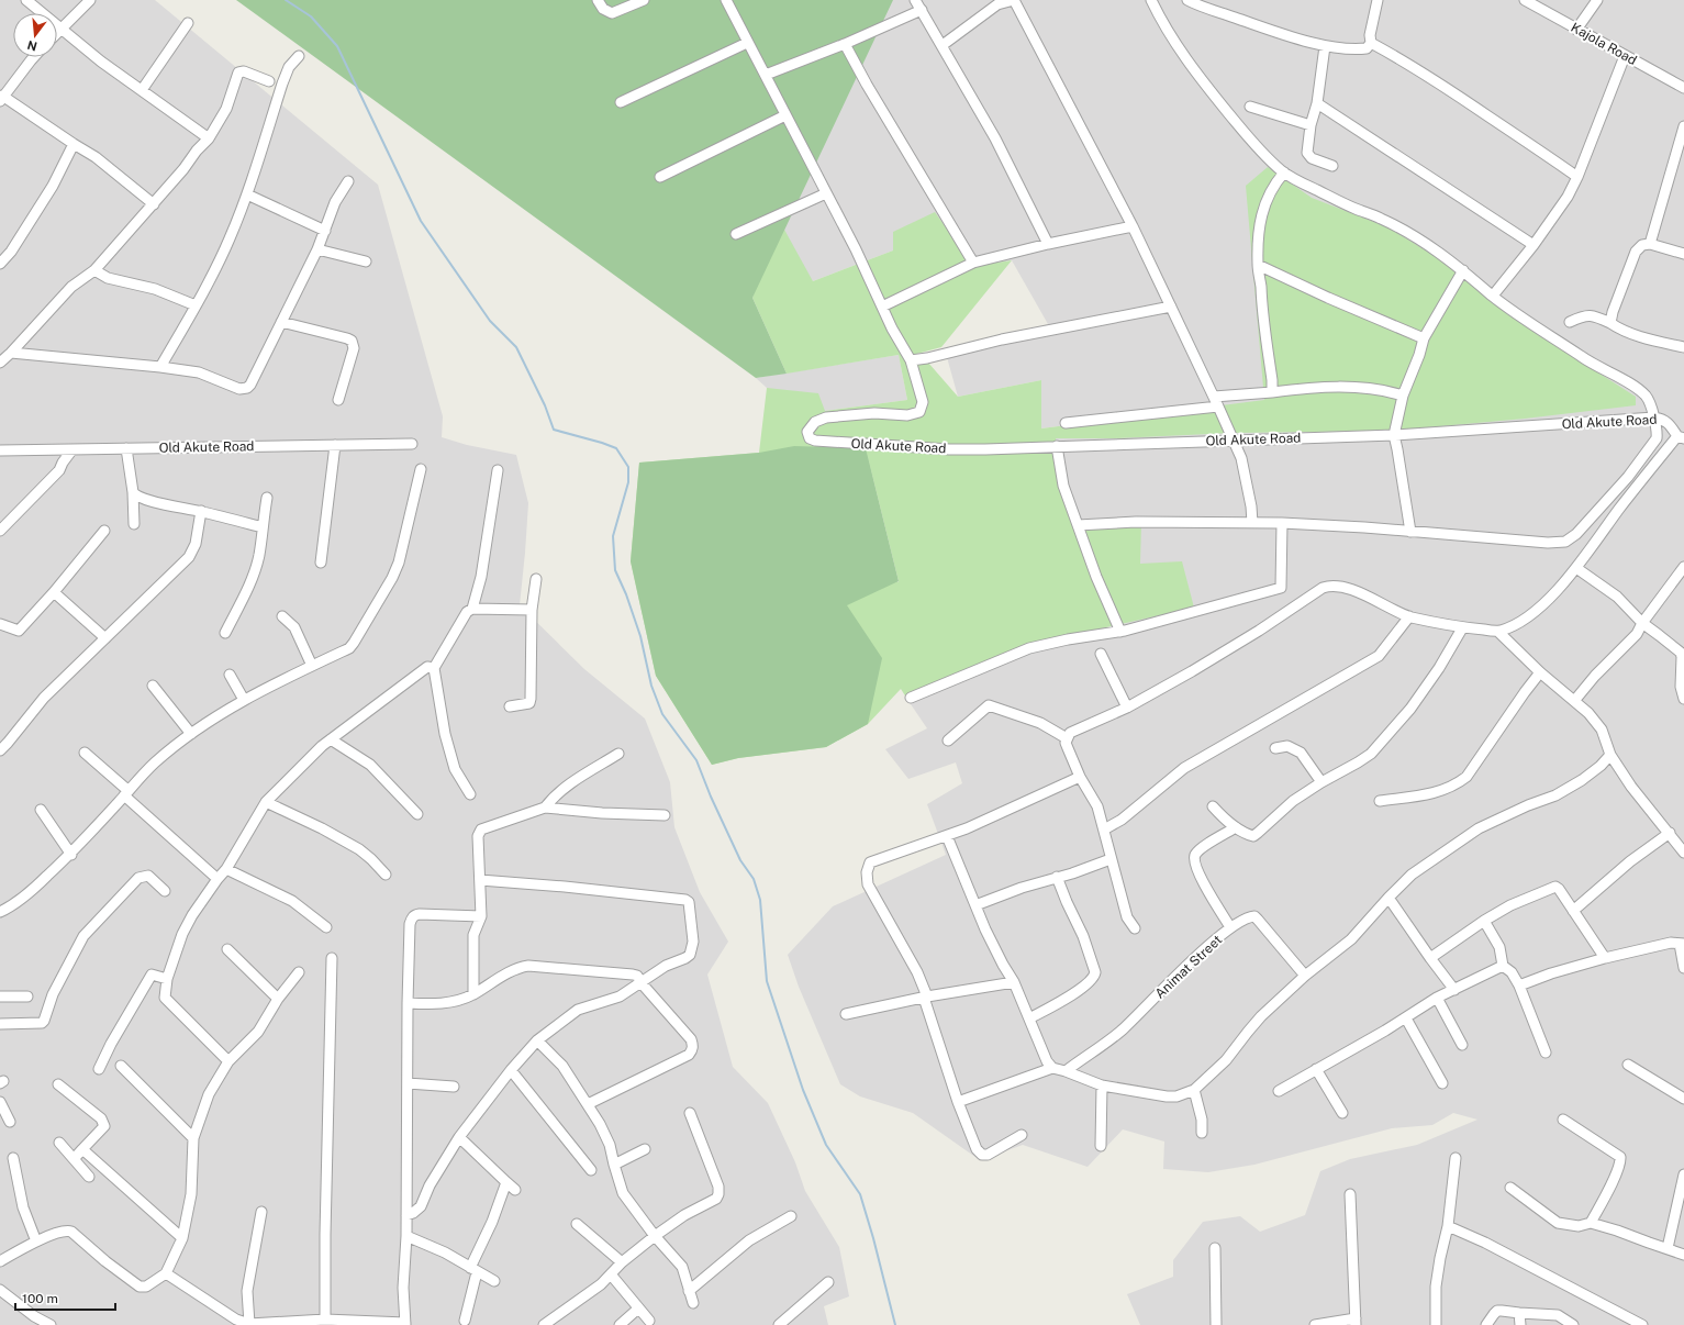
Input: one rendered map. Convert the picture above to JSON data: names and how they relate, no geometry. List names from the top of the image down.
{
  "streets": {
    "street": ["Kajola Road", "Old Akute Road", "Animat Street"]
  },
  "scale_bar": "100 m",
  "north": "bottom"
}
